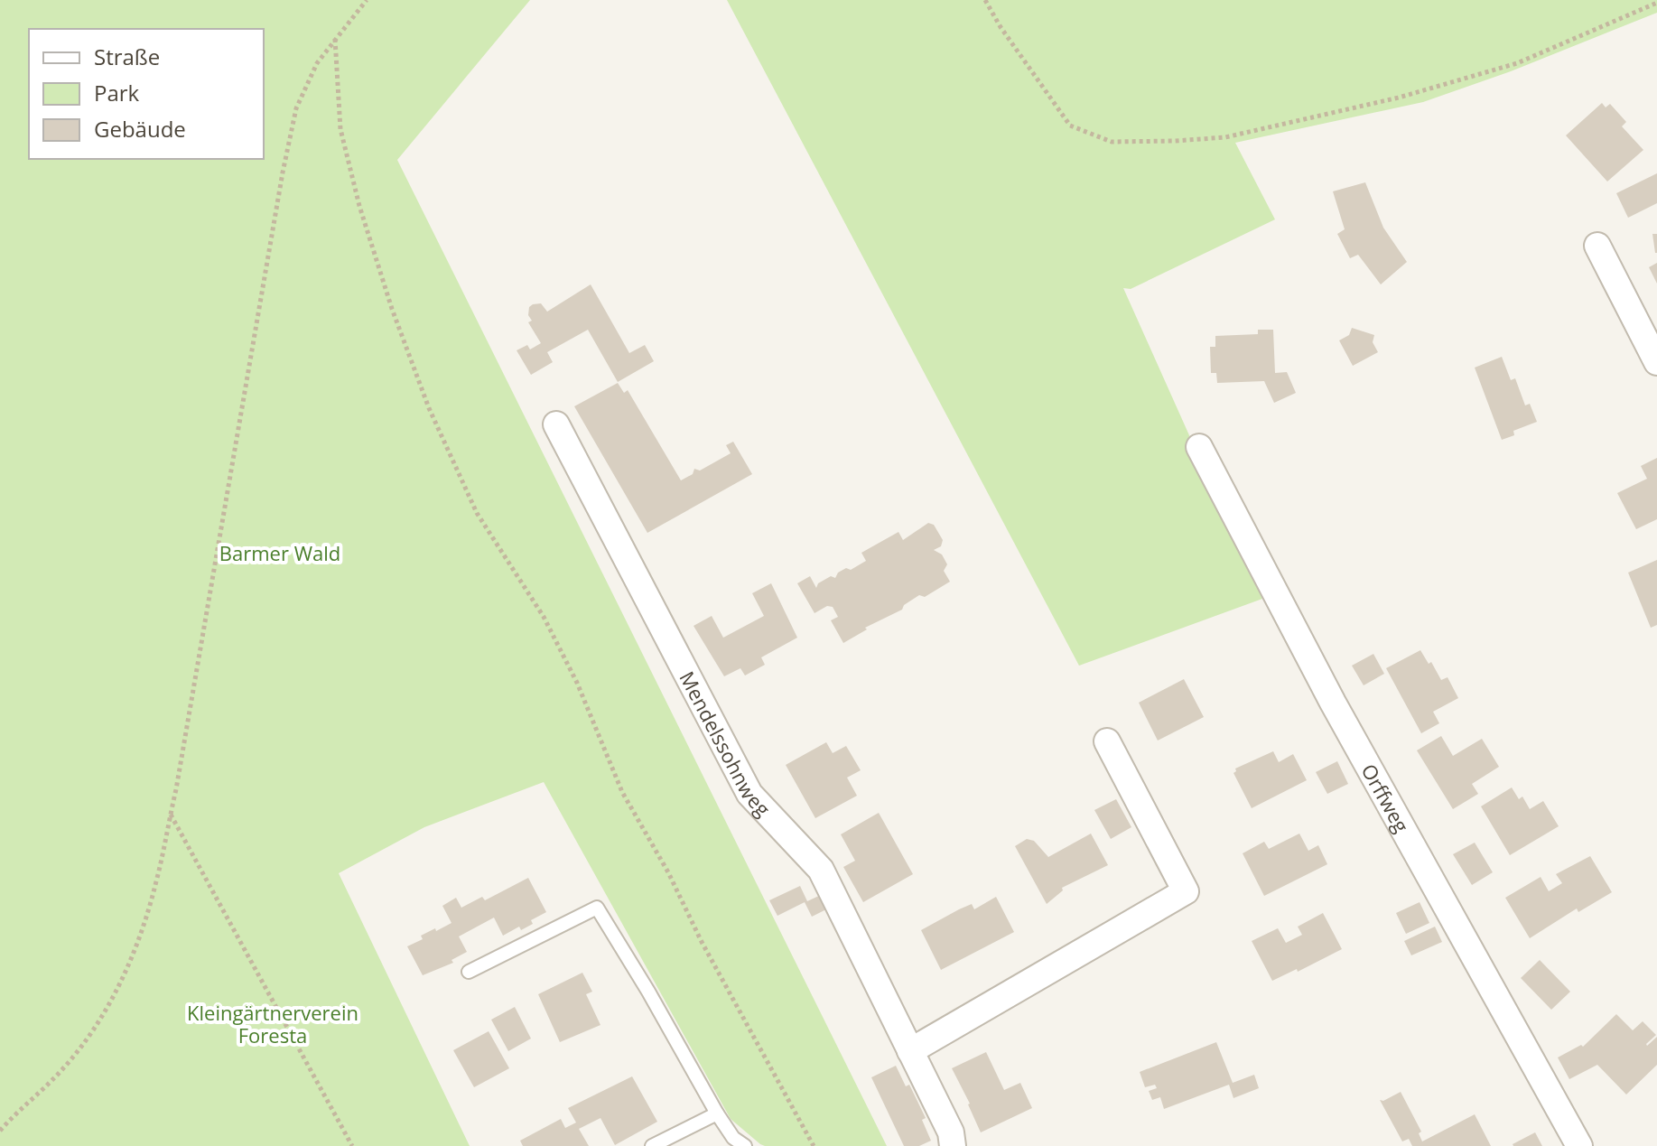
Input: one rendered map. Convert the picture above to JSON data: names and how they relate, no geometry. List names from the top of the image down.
{
  "streets": {
    "street": ["Mendelssohnweg", "Orffweg"]
  },
  "parks": ["Barmer Wald", "Kleingärtnerverein Foresta"],
  "legend": ["Straße", "Park", "Gebäude"]
}
